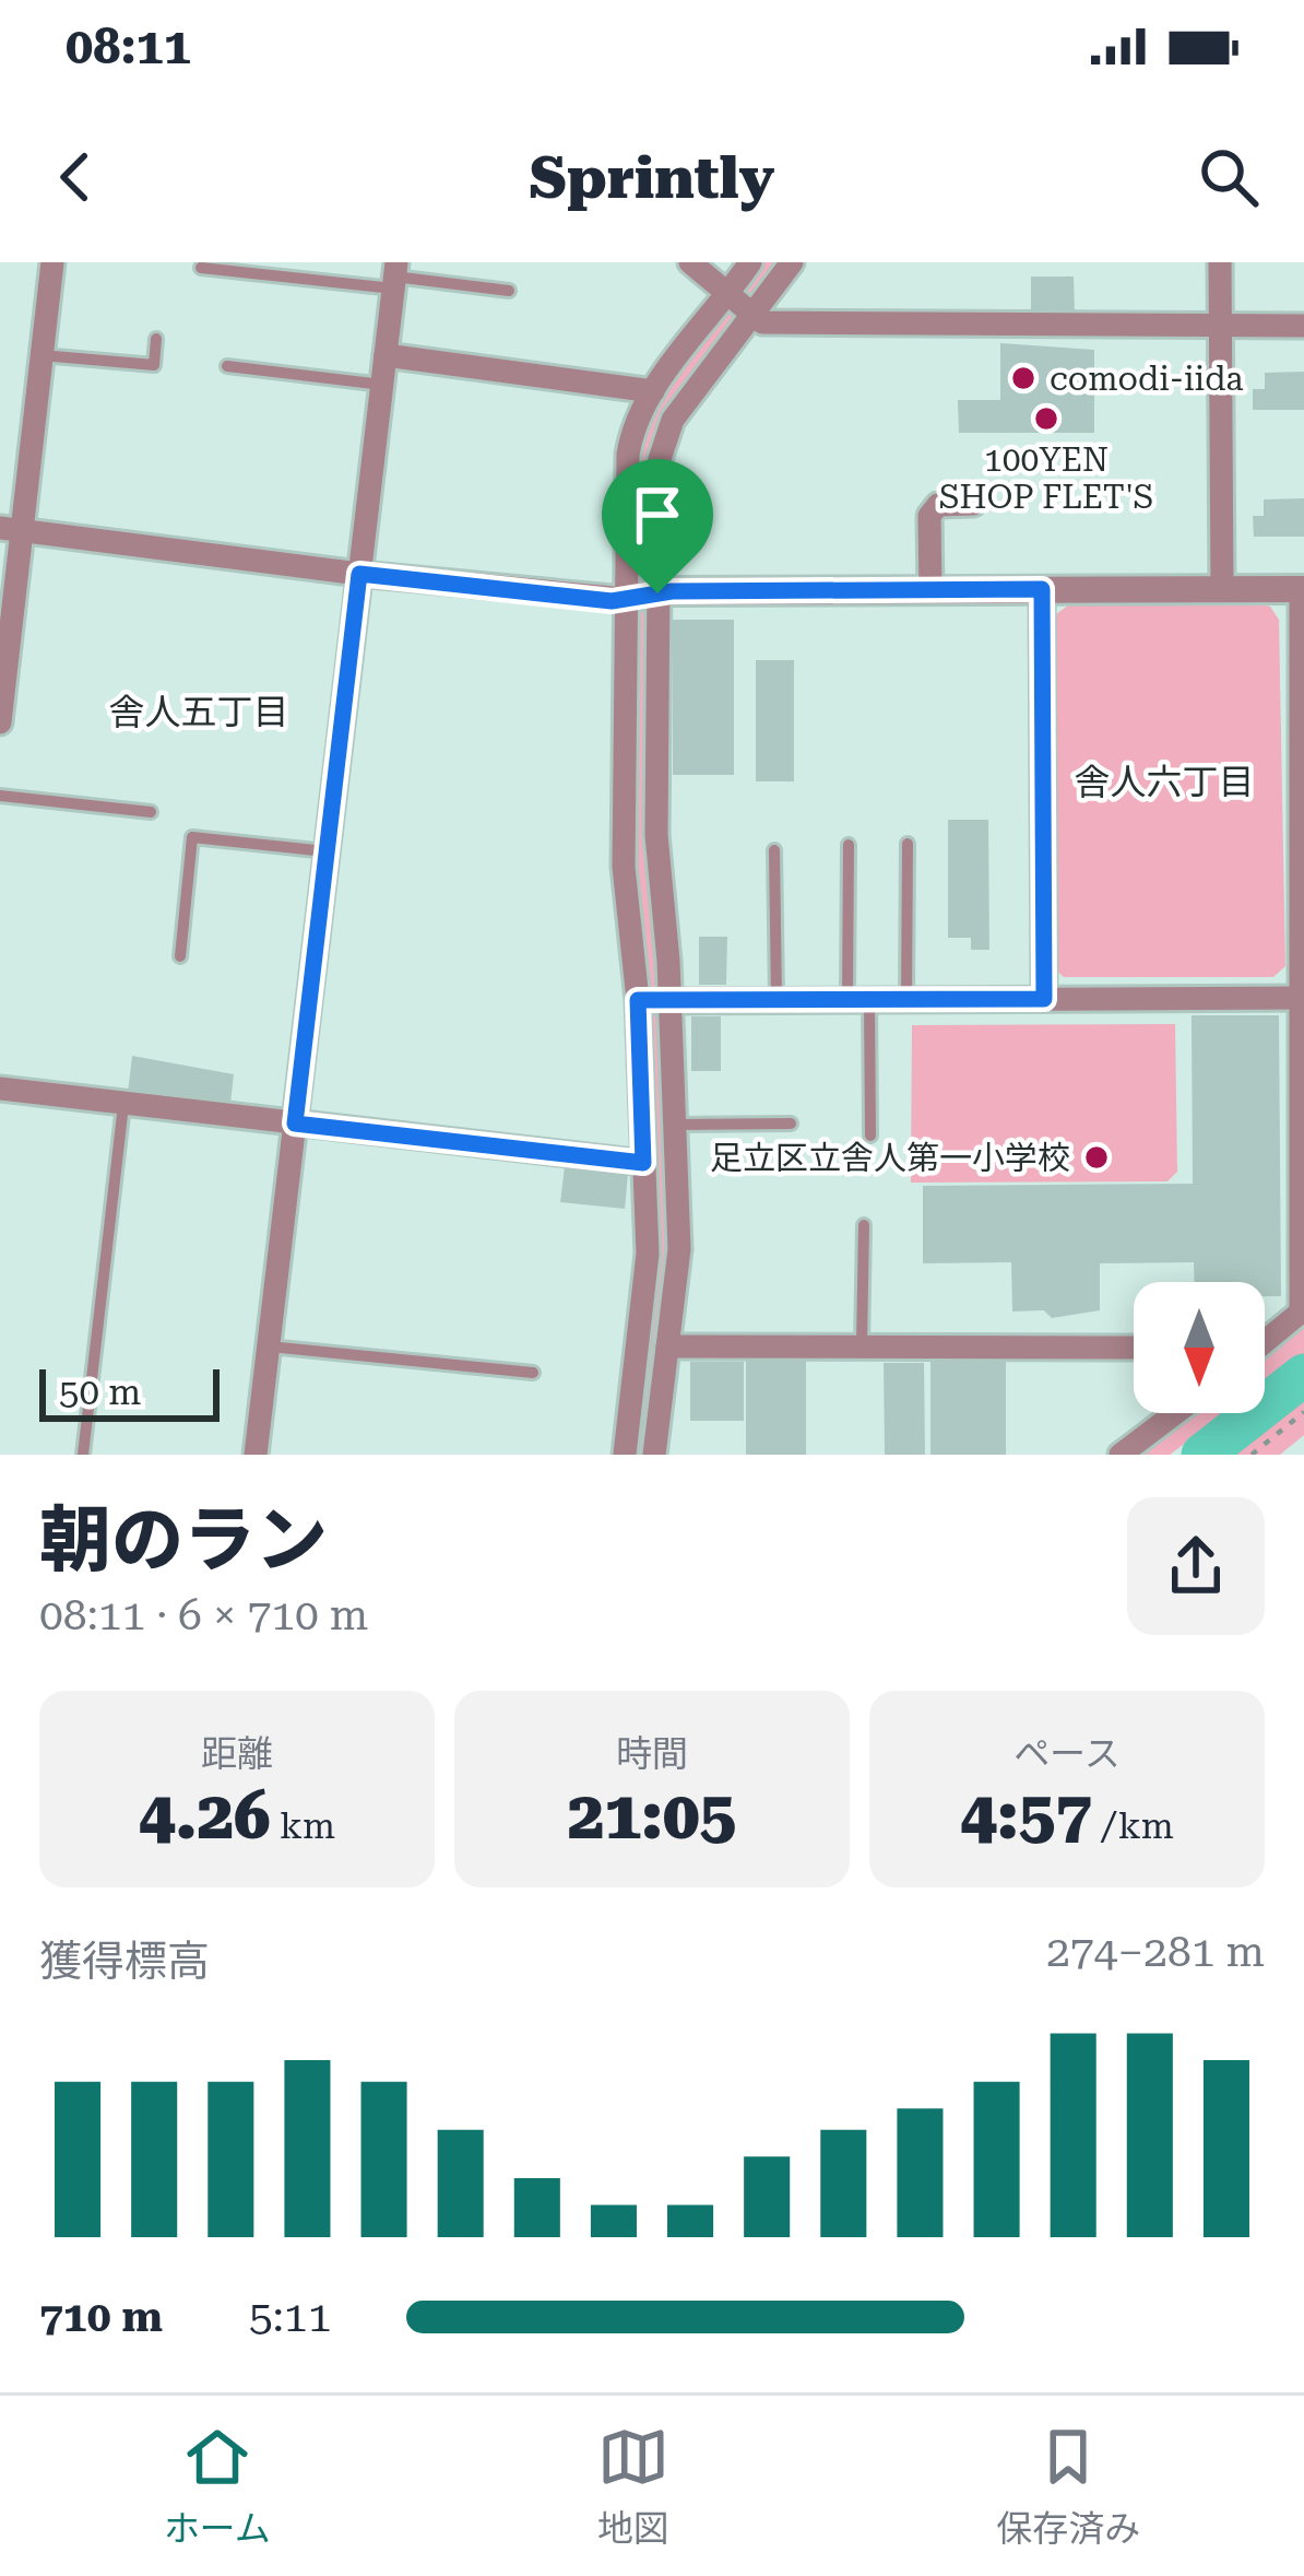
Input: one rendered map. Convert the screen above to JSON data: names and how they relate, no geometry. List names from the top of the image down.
{
  "districts": ["舎人五丁目", "舎人六丁目"],
  "places": ["comodi-iida", "100YEN SHOP FLET'S", "足立区立舎人第一小学校"],
  "scale_bar": "50 m",
  "north": "bottom",
  "page": {
    "status": "08:11",
    "header": "Sprintly",
    "scale": "50 m",
    "heading": ["朝のラン", "08:11 · 6 × 710 m"],
    "stats": [
      ["距離", "4.26 km"],
      ["時間", "21:05"],
      ["ペース", "4:57 /km"]
    ],
    "chart": ["獲得標高", "274–281 m"],
    "list": [
      {
        "name": "710 m",
        "note": "5:11"
      }
    ],
    "tabs": ["ホーム", "地図", "保存済み"]
  }
}
